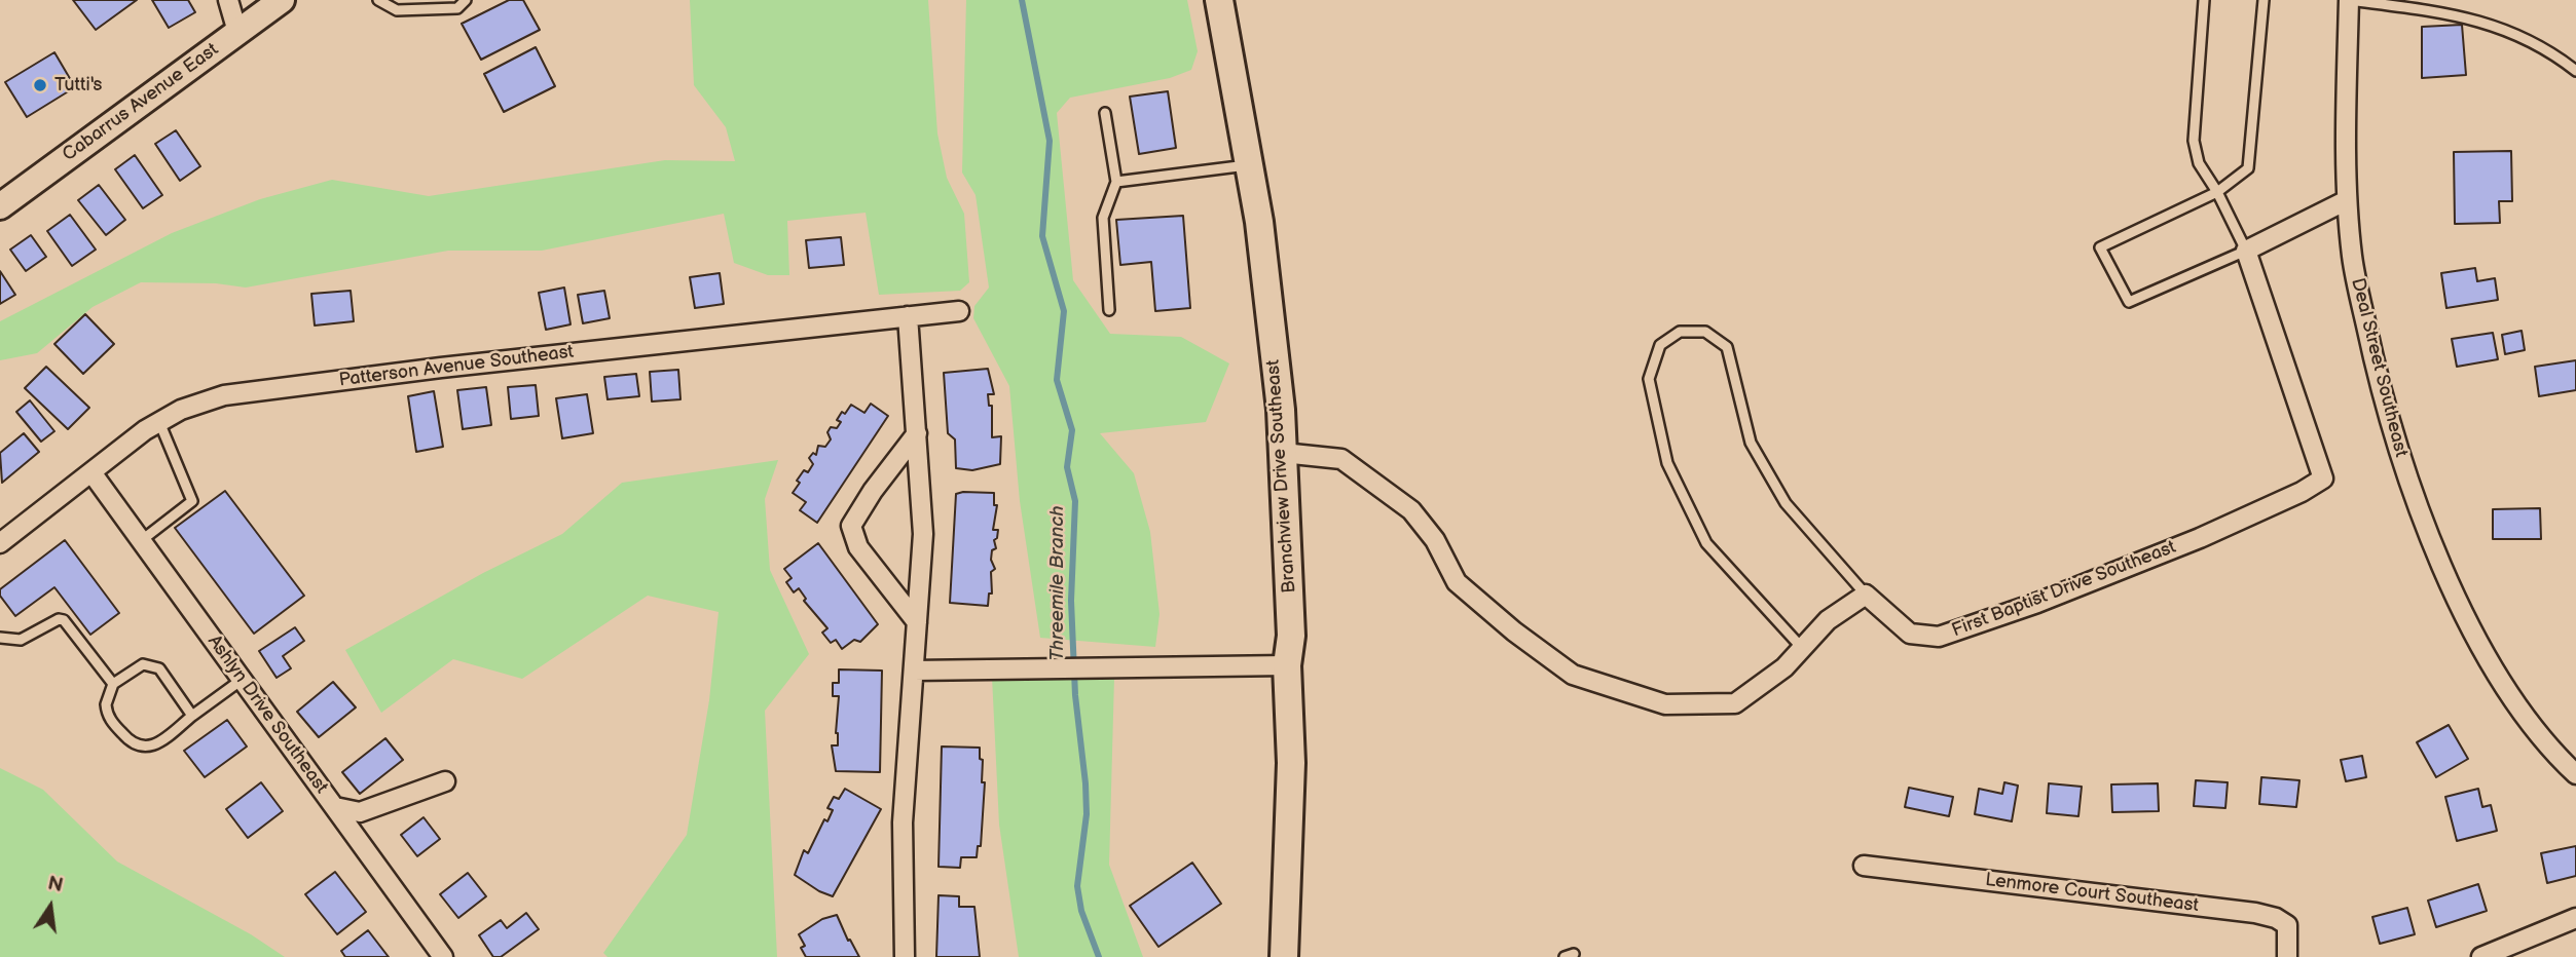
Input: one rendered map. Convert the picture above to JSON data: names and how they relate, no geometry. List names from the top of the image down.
{
  "streets": {
    "main road": ["Cabarrus Avenue East", "Branchview Drive Southeast"],
    "street": [
      "Patterson Avenue Southeast",
      "Deal Street Southeast",
      "First Baptist Drive Southeast",
      "Ashlyn Drive Southeast",
      "Lenmore Court Southeast"
    ]
  },
  "crossings": [
    ["Patterson Avenue Southeast", "Ashlyn Drive Southeast"]
  ],
  "water": ["Threemile Branch"],
  "places": ["Tutti's"],
  "north": "top"
}
